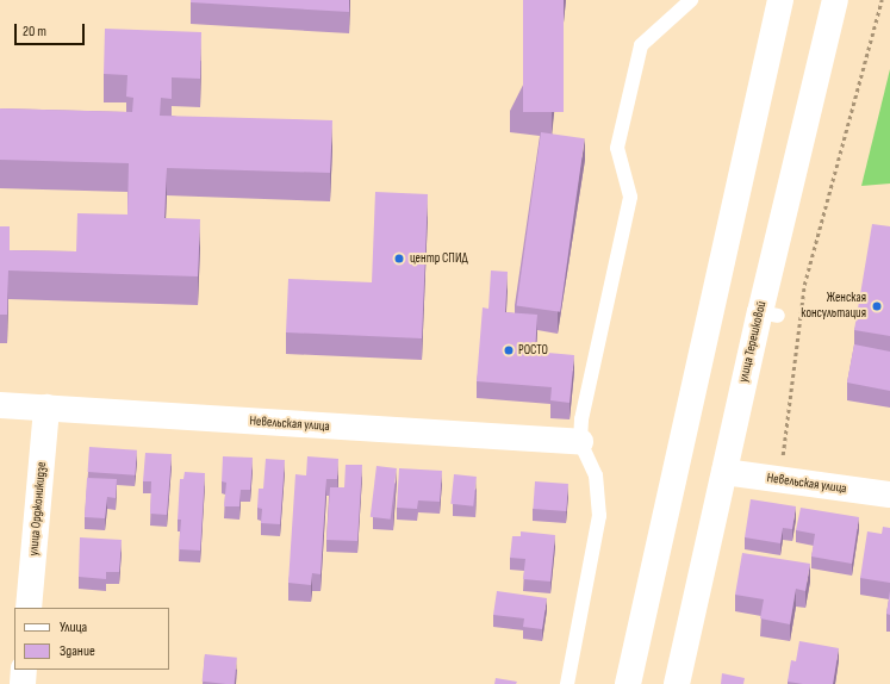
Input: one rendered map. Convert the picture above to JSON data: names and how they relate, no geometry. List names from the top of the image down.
{
  "streets": {
    "main road": ["улица Терешковой", "Невельская улица", "улица Орджоникидзе"]
  },
  "crossings": [
    ["улица Терешковой", "Невельская улица"],
    ["Невельская улица", "улица Орджоникидзе"]
  ],
  "places": ["центр СПИД", "Женская консультация", "РОСТО"],
  "legend": ["Улица", "Здание"],
  "scale_bar": "20 m"
}
